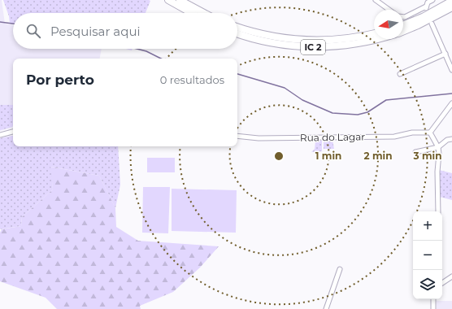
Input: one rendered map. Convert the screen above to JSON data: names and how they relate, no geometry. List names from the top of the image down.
{
  "streets": {
    "highway": ["IC 2"],
    "street": ["Rua do Lagar"]
  },
  "north": "left",
  "page": {
    "search": "Pesquisar aqui",
    "heading": ["Por perto", "0 resultados"],
    "map_buttons": ["+", "−"]
  },
  "rings": ["1 min", "2 min", "3 min"]
}
